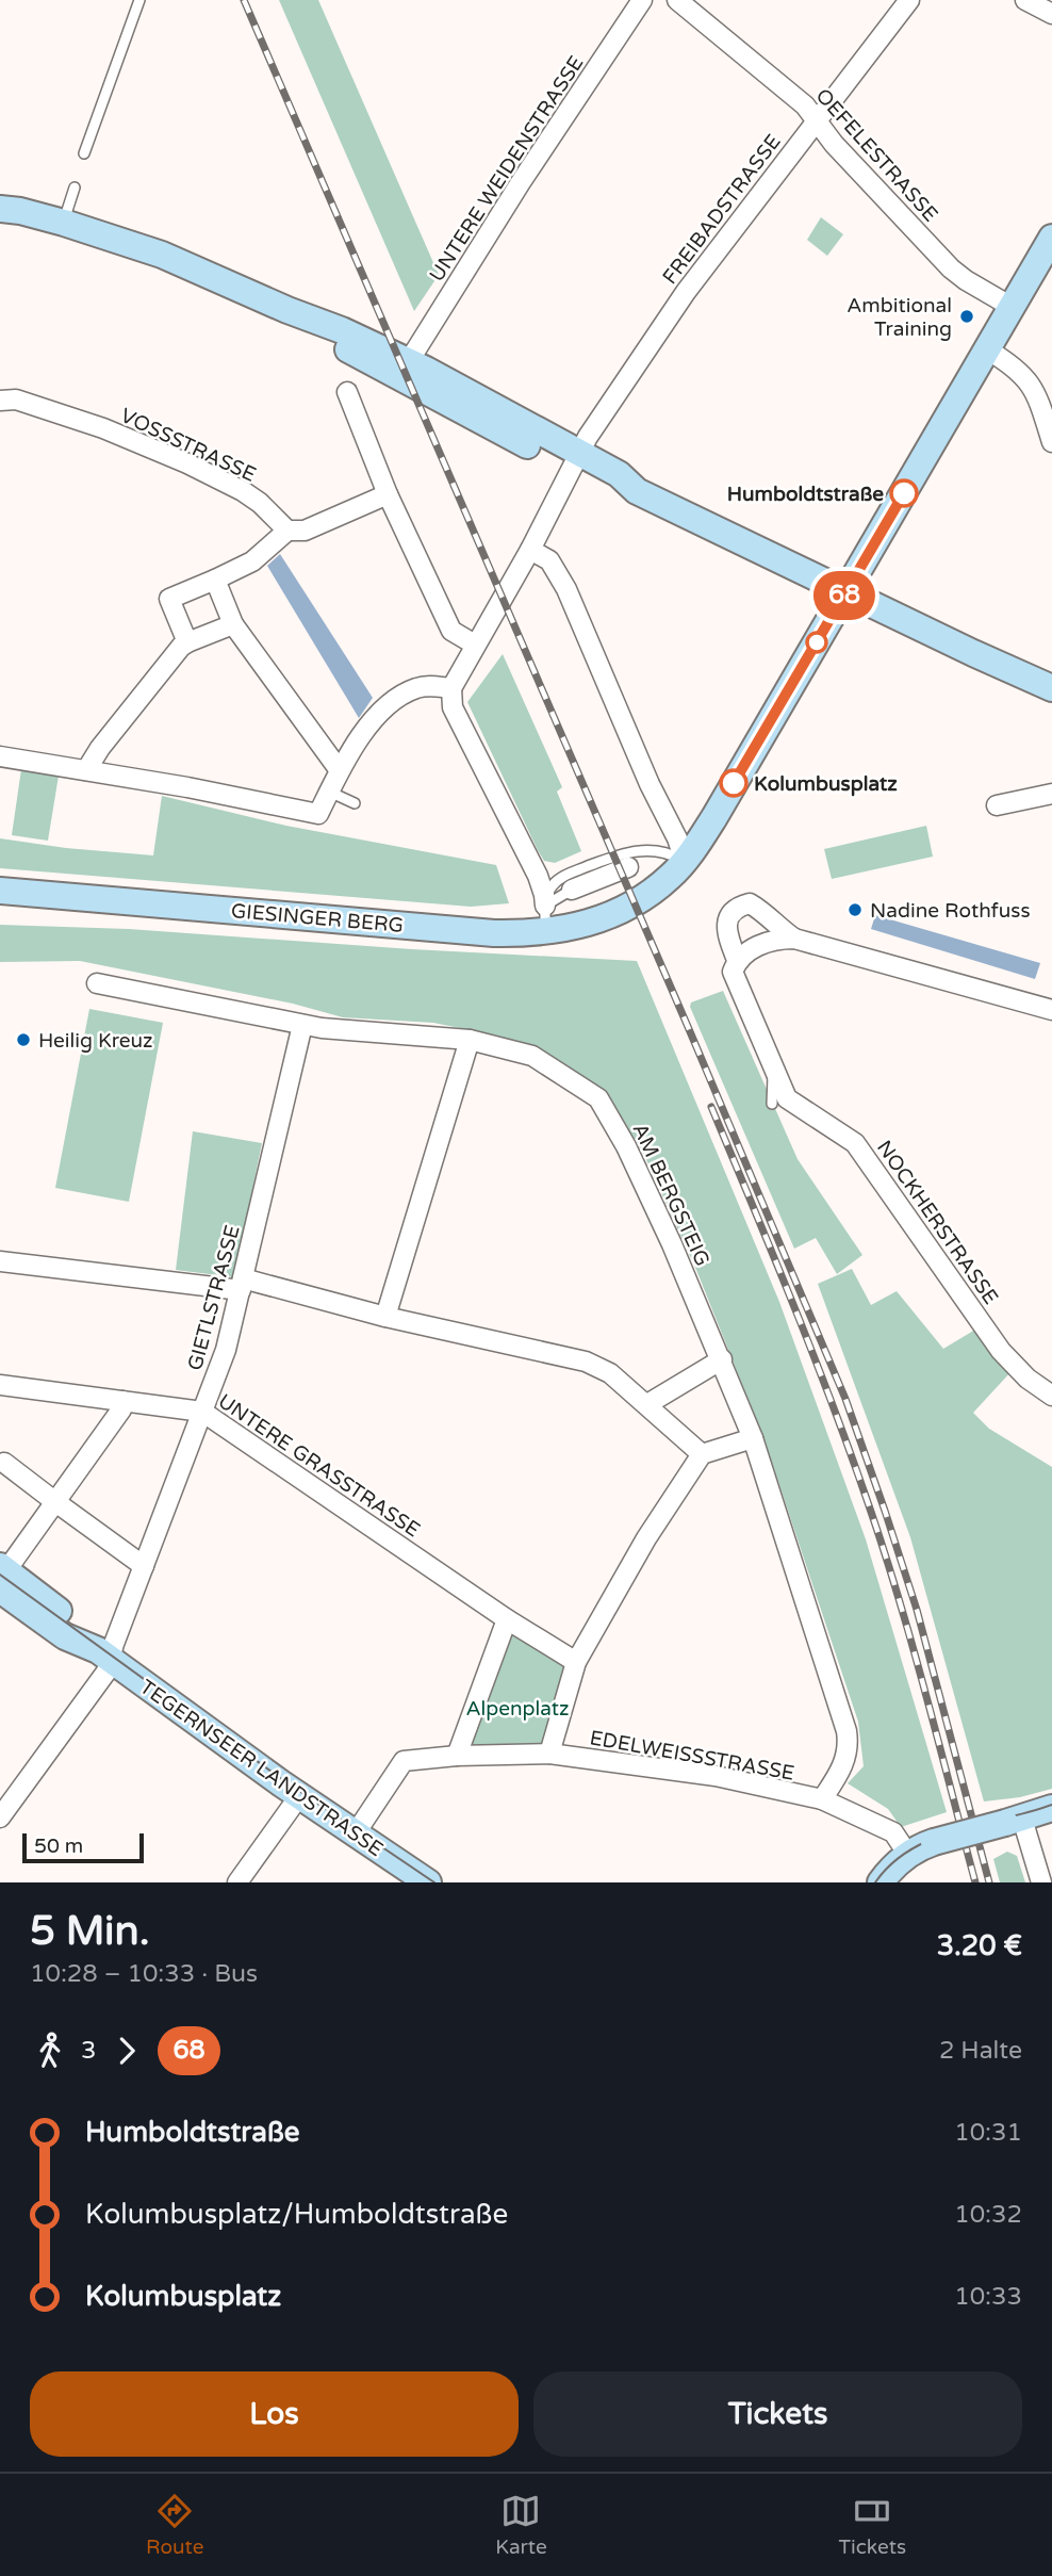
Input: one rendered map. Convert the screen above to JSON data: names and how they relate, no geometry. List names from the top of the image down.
{
  "streets": {
    "main road": ["GIESINGER BERG", "TEGERNSEER LANDSTRASSE"],
    "street": [
      "OEFELESTRASSE",
      "UNTERE WEIDENSTRASSE",
      "FREIBADSTRASSE",
      "VOSSSTRASSE",
      "AM BERGSTEIG",
      "NOCKHERSTRASSE",
      "GIETLSTRASSE",
      "UNTERE GRASSTRASSE",
      "EDELWEISSSTRASSE"
    ]
  },
  "crossings": [
    ["OEFELESTRASSE", "FREIBADSTRASSE"],
    ["AM BERGSTEIG", "GIETLSTRASSE"],
    ["AM BERGSTEIG", "EDELWEISSSTRASSE"],
    ["GIETLSTRASSE", "UNTERE GRASSTRASSE"],
    ["GIETLSTRASSE", "TEGERNSEER LANDSTRASSE"],
    ["EDELWEISSSTRASSE", "TEGERNSEER LANDSTRASSE"]
  ],
  "parks": ["Alpenplatz"],
  "places": [
    "Ambitional Training",
    "Humboldtstraße",
    "Kolumbusplatz",
    "Nadine Rothfuss",
    "Heilig Kreuz"
  ],
  "lines": ["bus line 68"],
  "scale_bar": "50 m",
  "page": {
    "on_map": "68",
    "scale": "50 m",
    "heading": ["5 Min.", "10:28 – 10:33 · Bus", "3.20 €"],
    "legs": ["3", "68", "2 Halte"],
    "list": [
      {
        "name": "Humboldtstraße",
        "value": "10:31"
      },
      {
        "name": "Kolumbusplatz/Humboldtstraße",
        "value": "10:32"
      },
      {
        "name": "Kolumbusplatz",
        "value": "10:33"
      }
    ],
    "buttons": ["Los", "Tickets"],
    "tabs": ["Route", "Karte", "Tickets"]
  }
}
